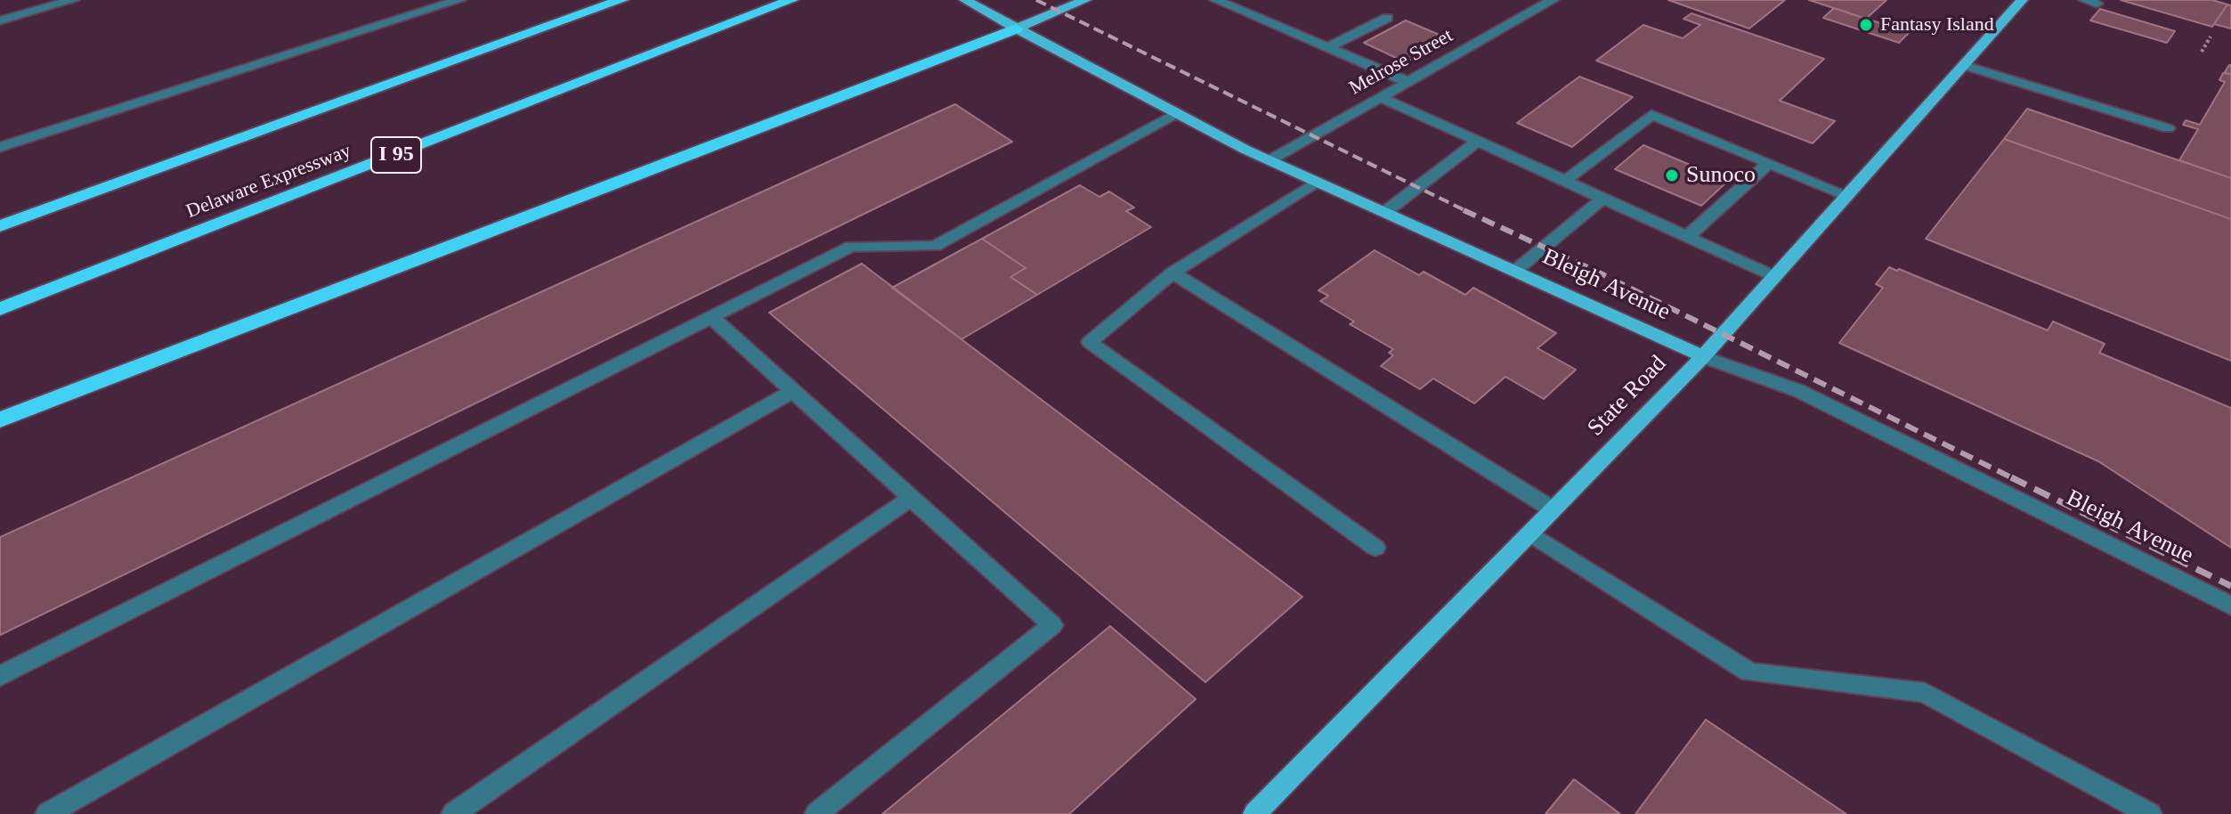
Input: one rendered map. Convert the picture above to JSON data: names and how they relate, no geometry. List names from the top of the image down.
{
  "streets": {
    "highway": ["I 95", "Delaware Expressway"],
    "main road": ["Bleigh Avenue", "State Road"],
    "street": ["Melrose Street"]
  },
  "crossings": [
    ["Melrose Street", "Bleigh Avenue"],
    ["Bleigh Avenue", "State Road"]
  ],
  "places": ["Fantasy Island", "Sunoco"]
}
